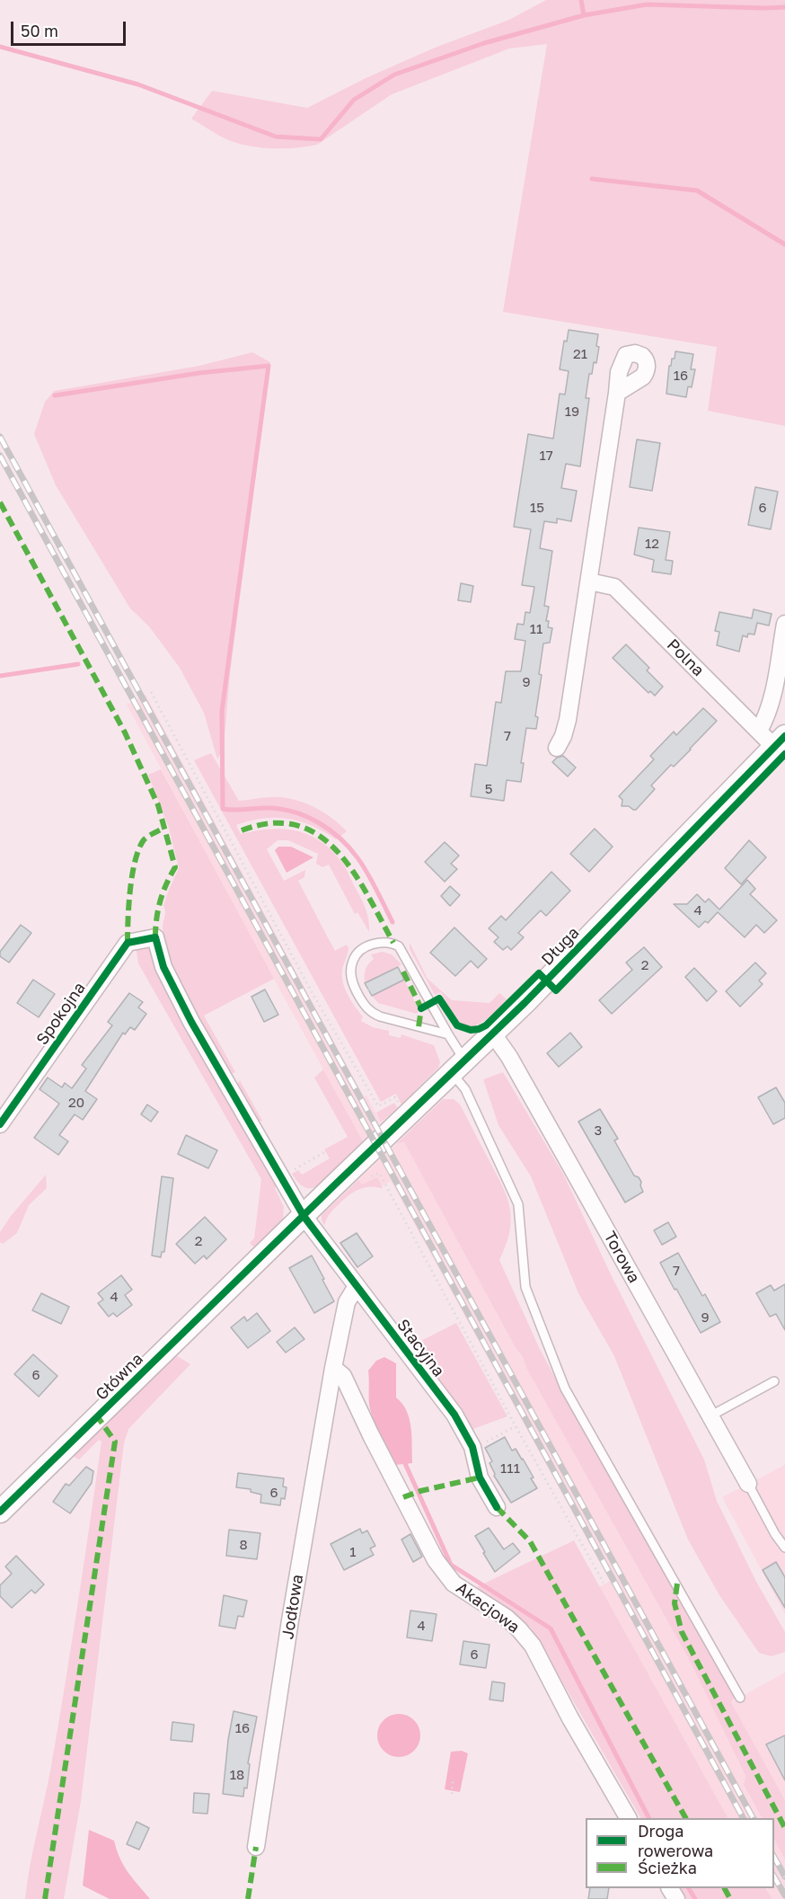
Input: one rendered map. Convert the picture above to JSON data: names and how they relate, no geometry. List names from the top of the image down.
{
  "streets": {
    "street": [
      "Polna",
      "Długa",
      "Spokojna",
      "Torowa",
      "Stacyjna",
      "Główna",
      "Jodłowa",
      "Akacjowa"
    ]
  },
  "crossings": [
    ["Polna", "Długa"],
    ["Długa", "Torowa"],
    ["Długa", "Stacyjna"],
    ["Długa", "Główna"],
    ["Spokojna", "Stacyjna"],
    ["Stacyjna", "Jodłowa"],
    ["Jodłowa", "Akacjowa"]
  ],
  "house_numbers": [
    "21",
    "16",
    "19",
    "17",
    "15",
    "6",
    "12",
    "11",
    "9",
    "7",
    "5",
    "4",
    "2",
    "20",
    "3",
    "2",
    "7",
    "4",
    "9",
    "6",
    "111",
    "6",
    "8",
    "1",
    "4",
    "6",
    "16",
    "18"
  ],
  "legend": ["Droga rowerowa", "Ścieżka"],
  "scale_bar": "50 m"
}
